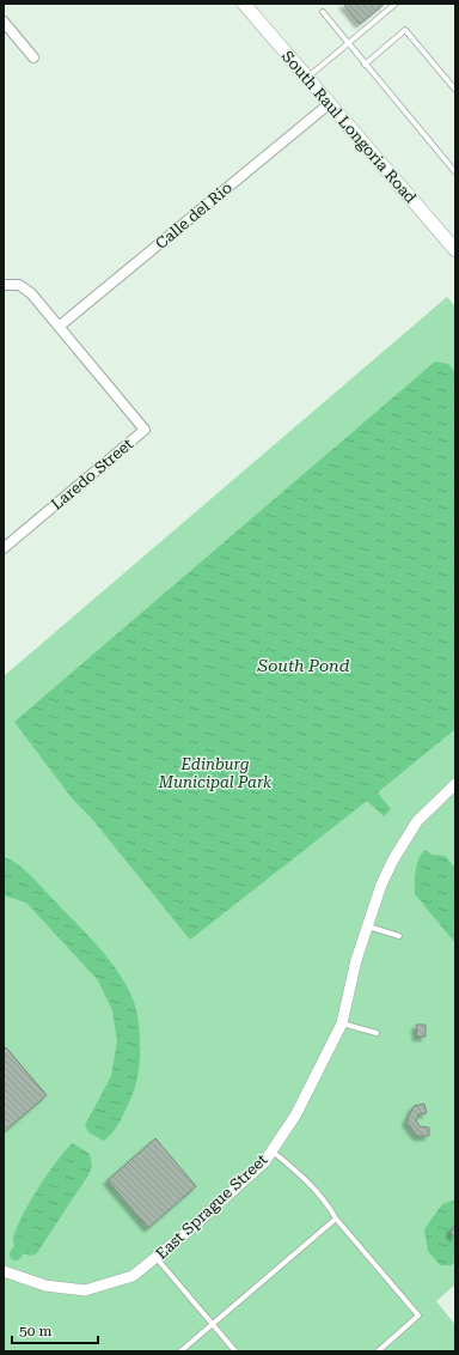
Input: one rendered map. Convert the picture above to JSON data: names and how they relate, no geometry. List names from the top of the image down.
{
  "streets": {
    "main road": ["South Raul Longoria Road"],
    "street": ["Calle del Rio", "Laredo Street", "East Sprague Street"]
  },
  "crossings": [
    ["South Raul Longoria Road", "Calle del Rio"],
    ["Calle del Rio", "Laredo Street"]
  ],
  "water": ["South Pond"],
  "parks": ["Edinburg Municipal Park"],
  "scale_bar": "50 m"
}
